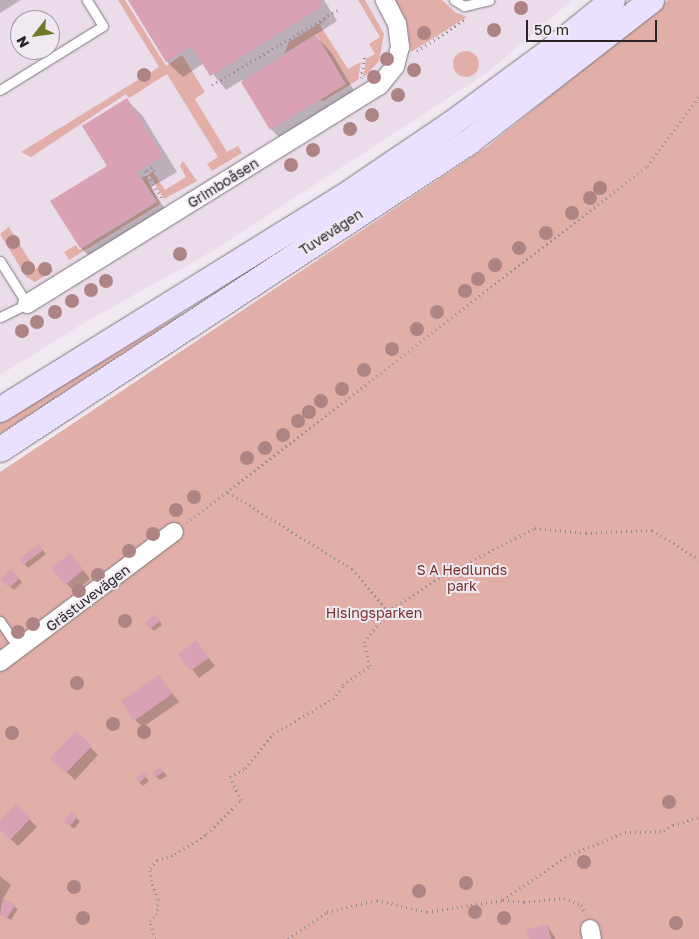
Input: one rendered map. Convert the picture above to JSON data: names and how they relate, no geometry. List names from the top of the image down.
{
  "streets": {
    "main road": ["Tuvevägen"],
    "street": ["Grimboåsen", "Grästuvevägen"]
  },
  "parks": ["S A Hedlunds park", "Hisingsparken"],
  "scale_bar": "50 m",
  "north": "bottom left"
}
